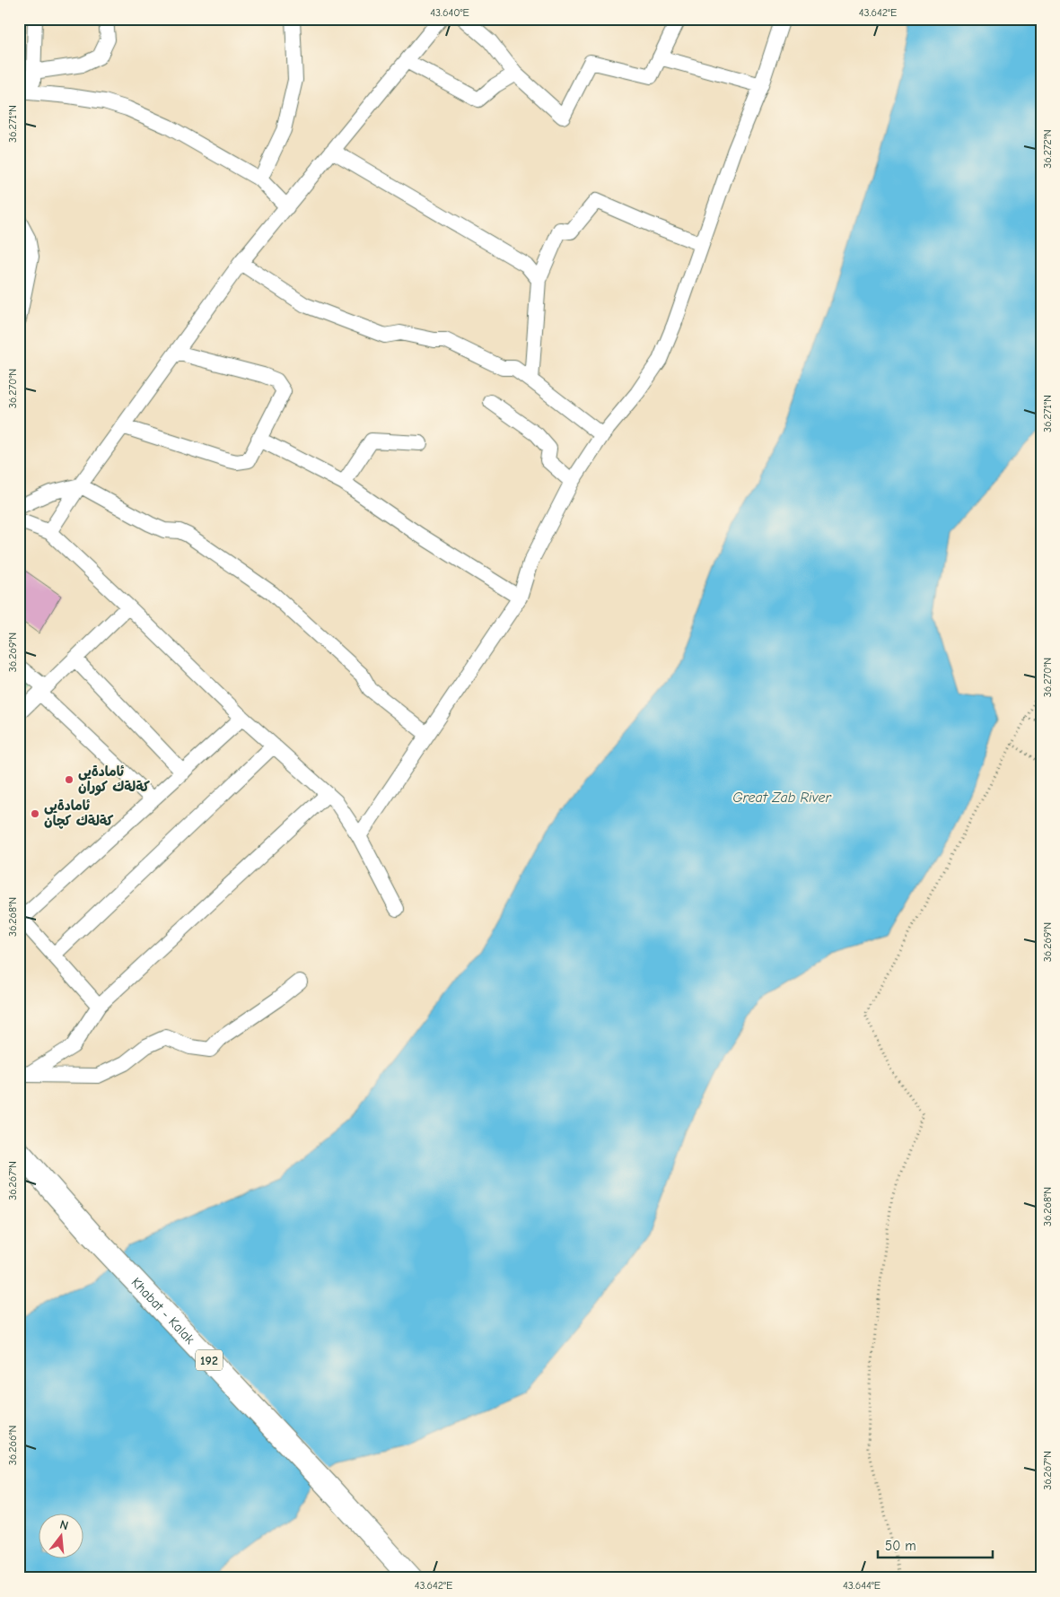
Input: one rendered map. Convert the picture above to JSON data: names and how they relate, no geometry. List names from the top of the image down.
{
  "streets": {
    "main road": ["Khabat - Kalak", "192"]
  },
  "water": ["Great Zab River"],
  "places": ["ئامادةيى كةلةك كوران", "ئامادةيى كةلةك كچان"],
  "scale_bar": "50 m",
  "north": "top",
  "coordinates": [
    "43.640°E",
    "43.642°E",
    "36.271°N",
    "36.272°N",
    "36.270°N",
    "36.269°N",
    "36.268°N",
    "36.267°N",
    "36.266°N",
    "43.644°E"
  ]
}
